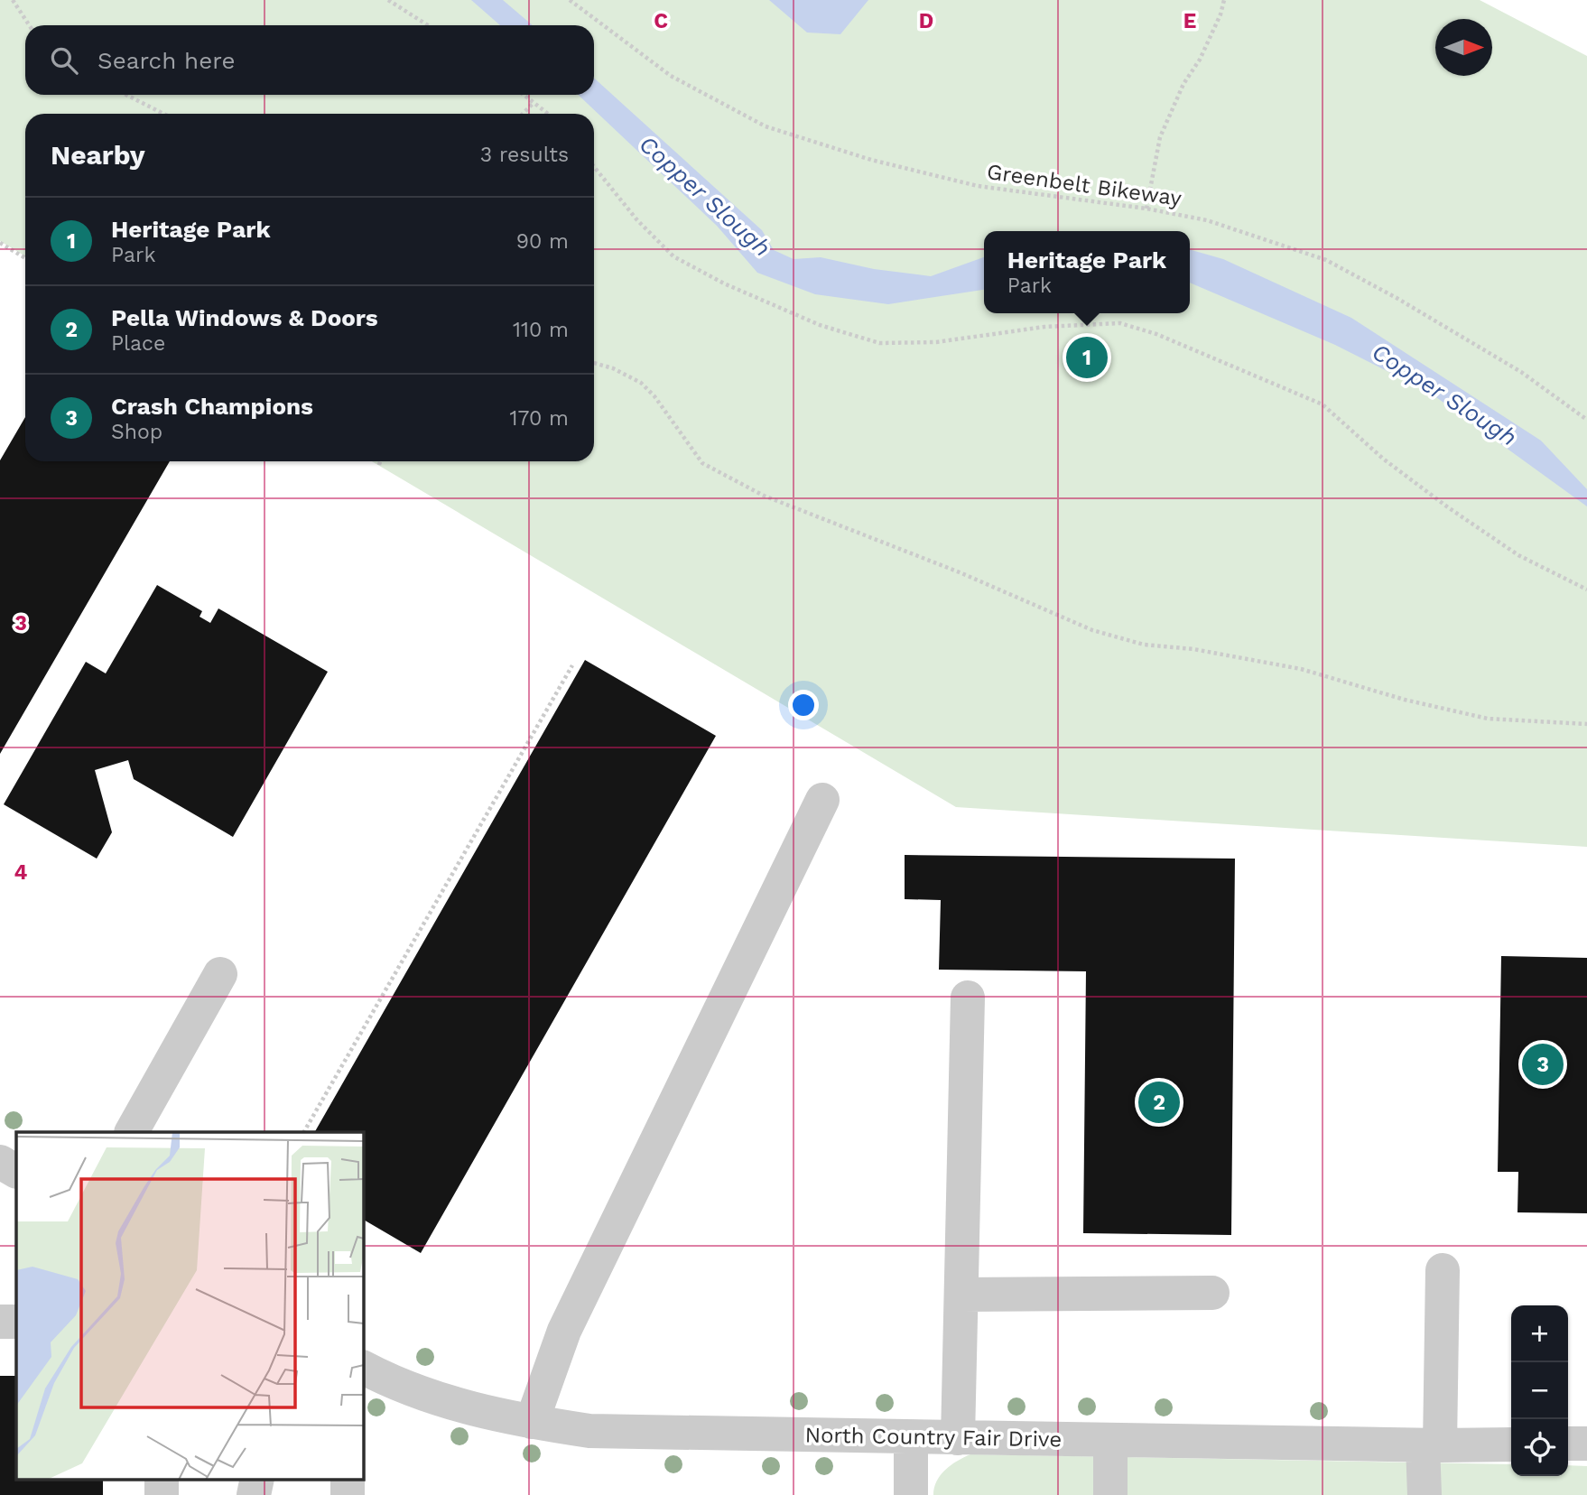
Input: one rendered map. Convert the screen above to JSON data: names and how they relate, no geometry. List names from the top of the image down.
{
  "streets": {
    "street": ["North Country Fair Drive"],
    "path": ["Greenbelt Bikeway"]
  },
  "water": ["Copper Slough"],
  "north": "right",
  "page": {
    "search": "Search here",
    "heading": ["Nearby", "3 results"],
    "list": [
      {
        "mark": "1",
        "name": "Heritage Park",
        "note": "Park",
        "value": "90 m"
      },
      {
        "mark": "2",
        "name": "Pella Windows & Doors",
        "note": "Place",
        "value": "110 m"
      },
      {
        "mark": "3",
        "name": "Crash Champions",
        "note": "Shop",
        "value": "170 m"
      }
    ],
    "popup": ["Heritage Park", "Park"],
    "pins": ["1", "3", "2"],
    "map_buttons": ["+", "−"]
  },
  "grid": {
    "columns": ["C", "D", "E"],
    "rows": ["3", "4"]
  }
}
